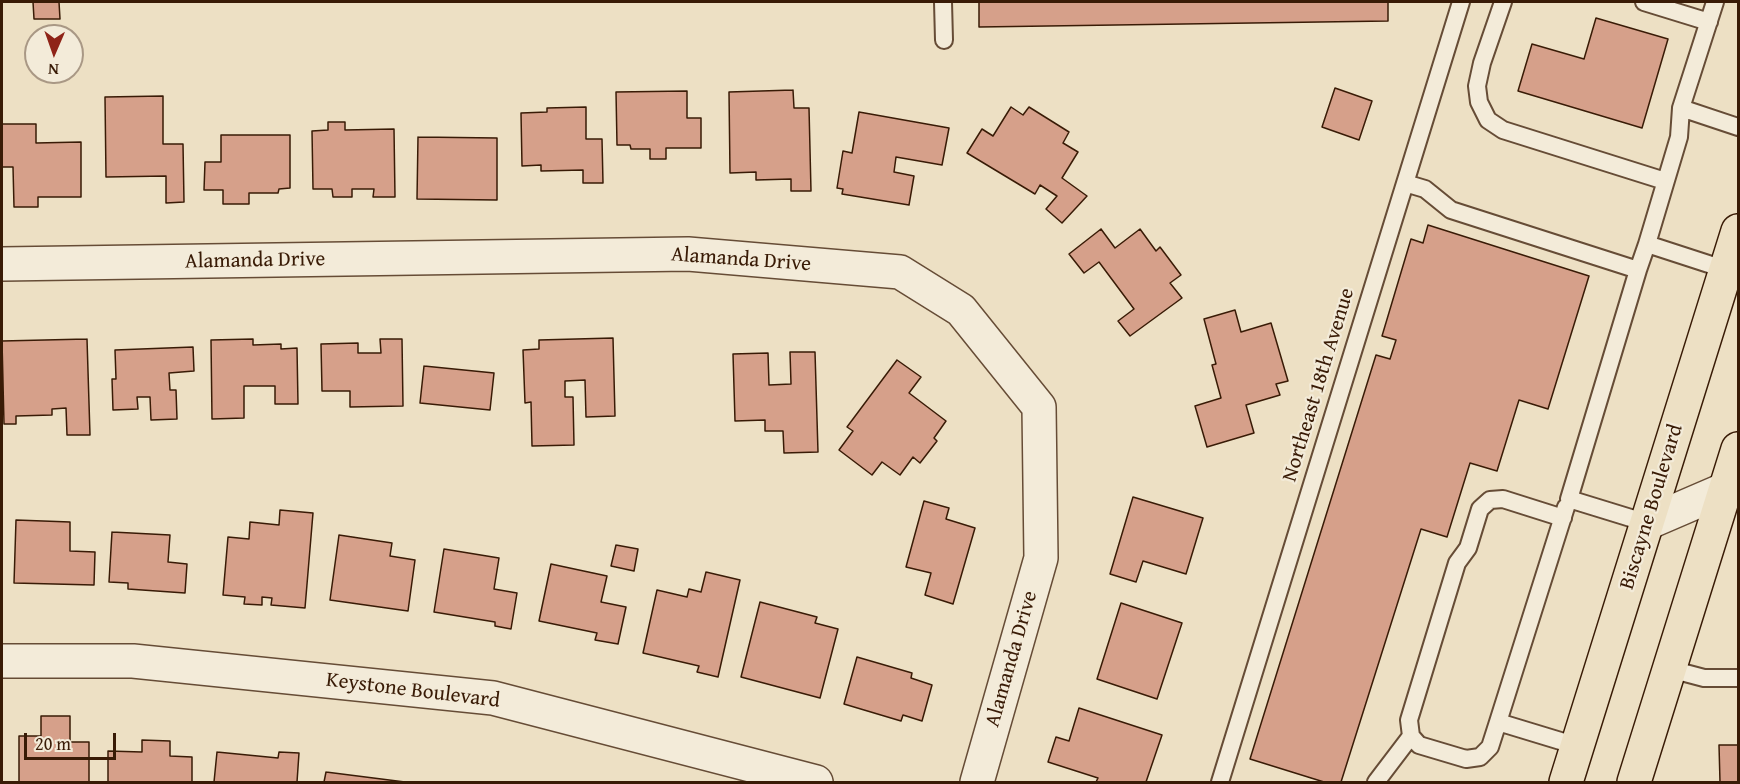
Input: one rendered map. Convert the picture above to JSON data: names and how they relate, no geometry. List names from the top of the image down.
{
  "streets": {
    "main road": ["Biscayne Boulevard"],
    "street": ["Alamanda Drive", "Keystone Boulevard"],
    "lane": ["Northeast 18th Avenue"]
  },
  "scale_bar": "20 m",
  "north": "bottom"
}
